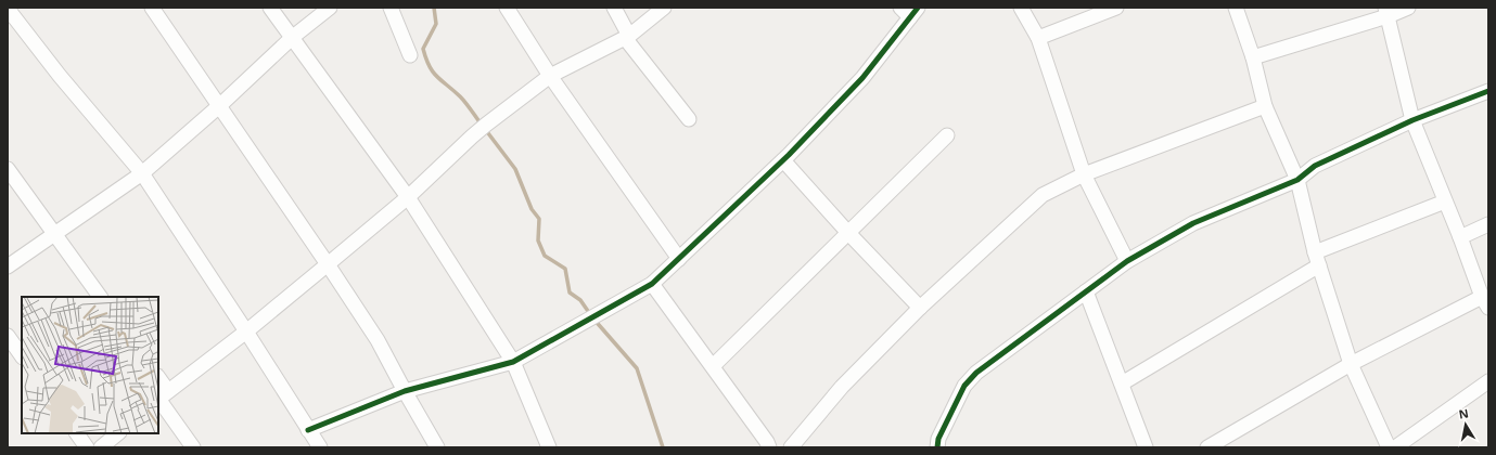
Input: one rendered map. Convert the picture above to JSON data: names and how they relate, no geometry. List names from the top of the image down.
{
  "north": "top"
}
